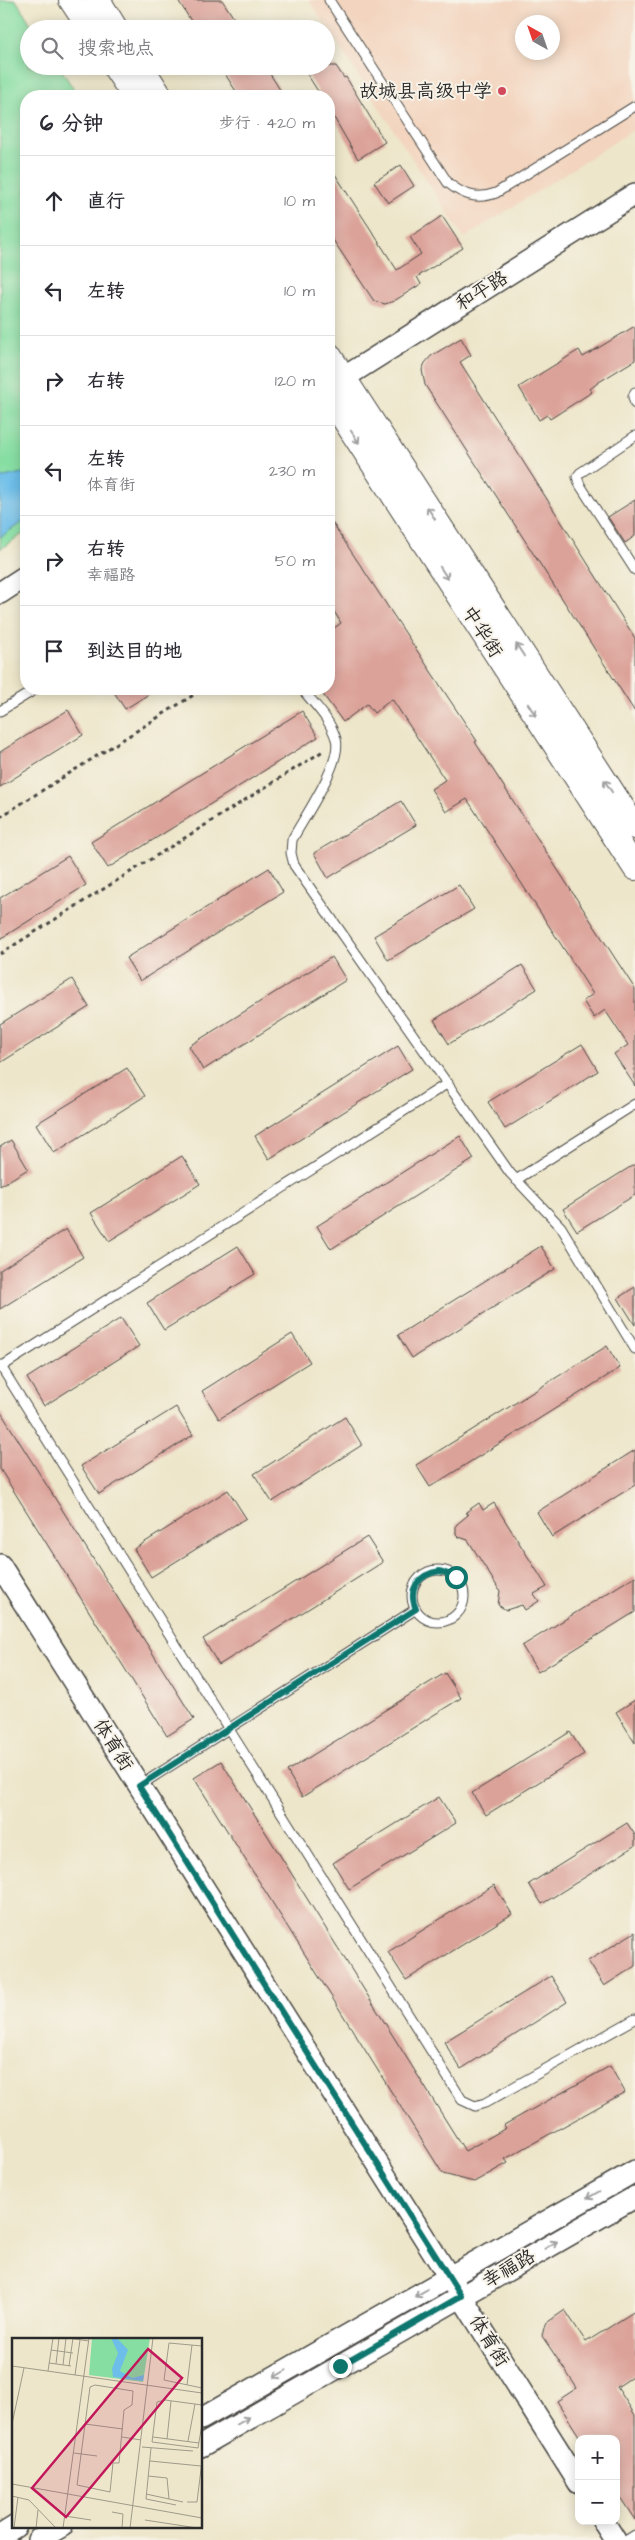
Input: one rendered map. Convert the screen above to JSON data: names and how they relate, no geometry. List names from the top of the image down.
{
  "streets": {
    "main road": ["中华街"],
    "street": ["和平路", "体育街", "幸福路"]
  },
  "crossings": [
    ["和平路", "中华街"],
    ["体育街", "幸福路"]
  ],
  "places": ["故城县高级中学"],
  "north": "top left",
  "page": {
    "search": "搜索地点",
    "heading": ["6 分钟", "步行 · 420 m"],
    "list": [
      ["直行", "10 m"],
      ["左转", "10 m"],
      ["右转", "120 m"],
      ["左转", "体育街", "230 m"],
      ["右转", "幸福路", "50 m"],
      "到达目的地"
    ],
    "map_buttons": ["+", "−"]
  }
}
